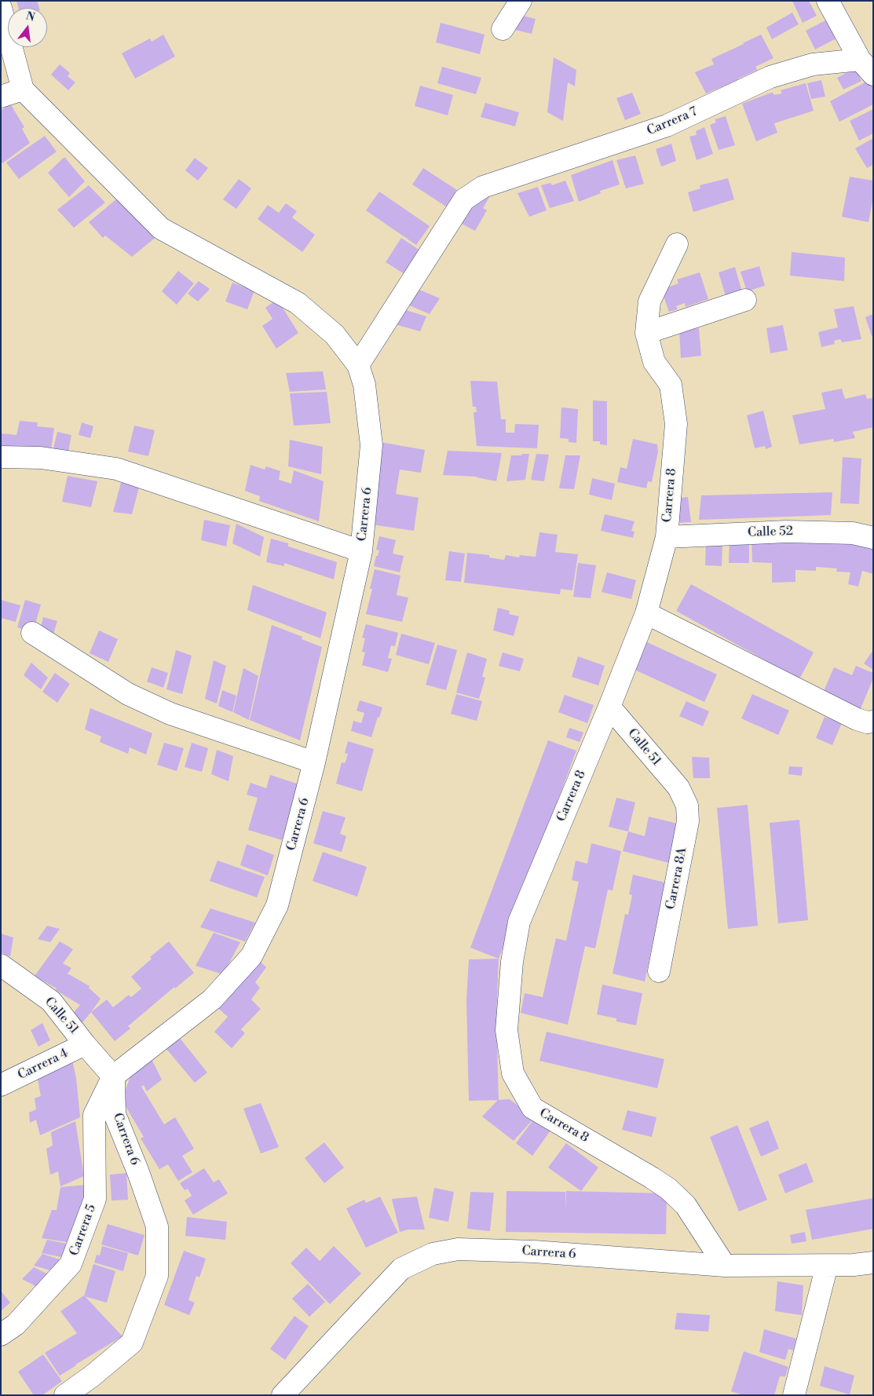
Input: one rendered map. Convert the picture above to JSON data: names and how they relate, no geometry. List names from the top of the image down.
{
  "streets": {
    "street": [
      "Carrera 7",
      "Carrera 8",
      "Carrera 6",
      "Calle 52",
      "Calle 51",
      "Carrera 8A",
      "Carrera 4",
      "Carrera 5"
    ]
  },
  "crossings": [
    ["Carrera 7", "Carrera 6"],
    ["Carrera 8", "Carrera 6"],
    ["Carrera 8", "Calle 52"],
    ["Carrera 8", "Calle 51"],
    ["Carrera 6", "Calle 51"],
    ["Carrera 6", "Carrera 5"],
    ["Calle 51", "Carrera 8A"],
    ["Calle 51", "Carrera 4"],
    ["Calle 51", "Carrera 5"]
  ],
  "north": "top"
}
